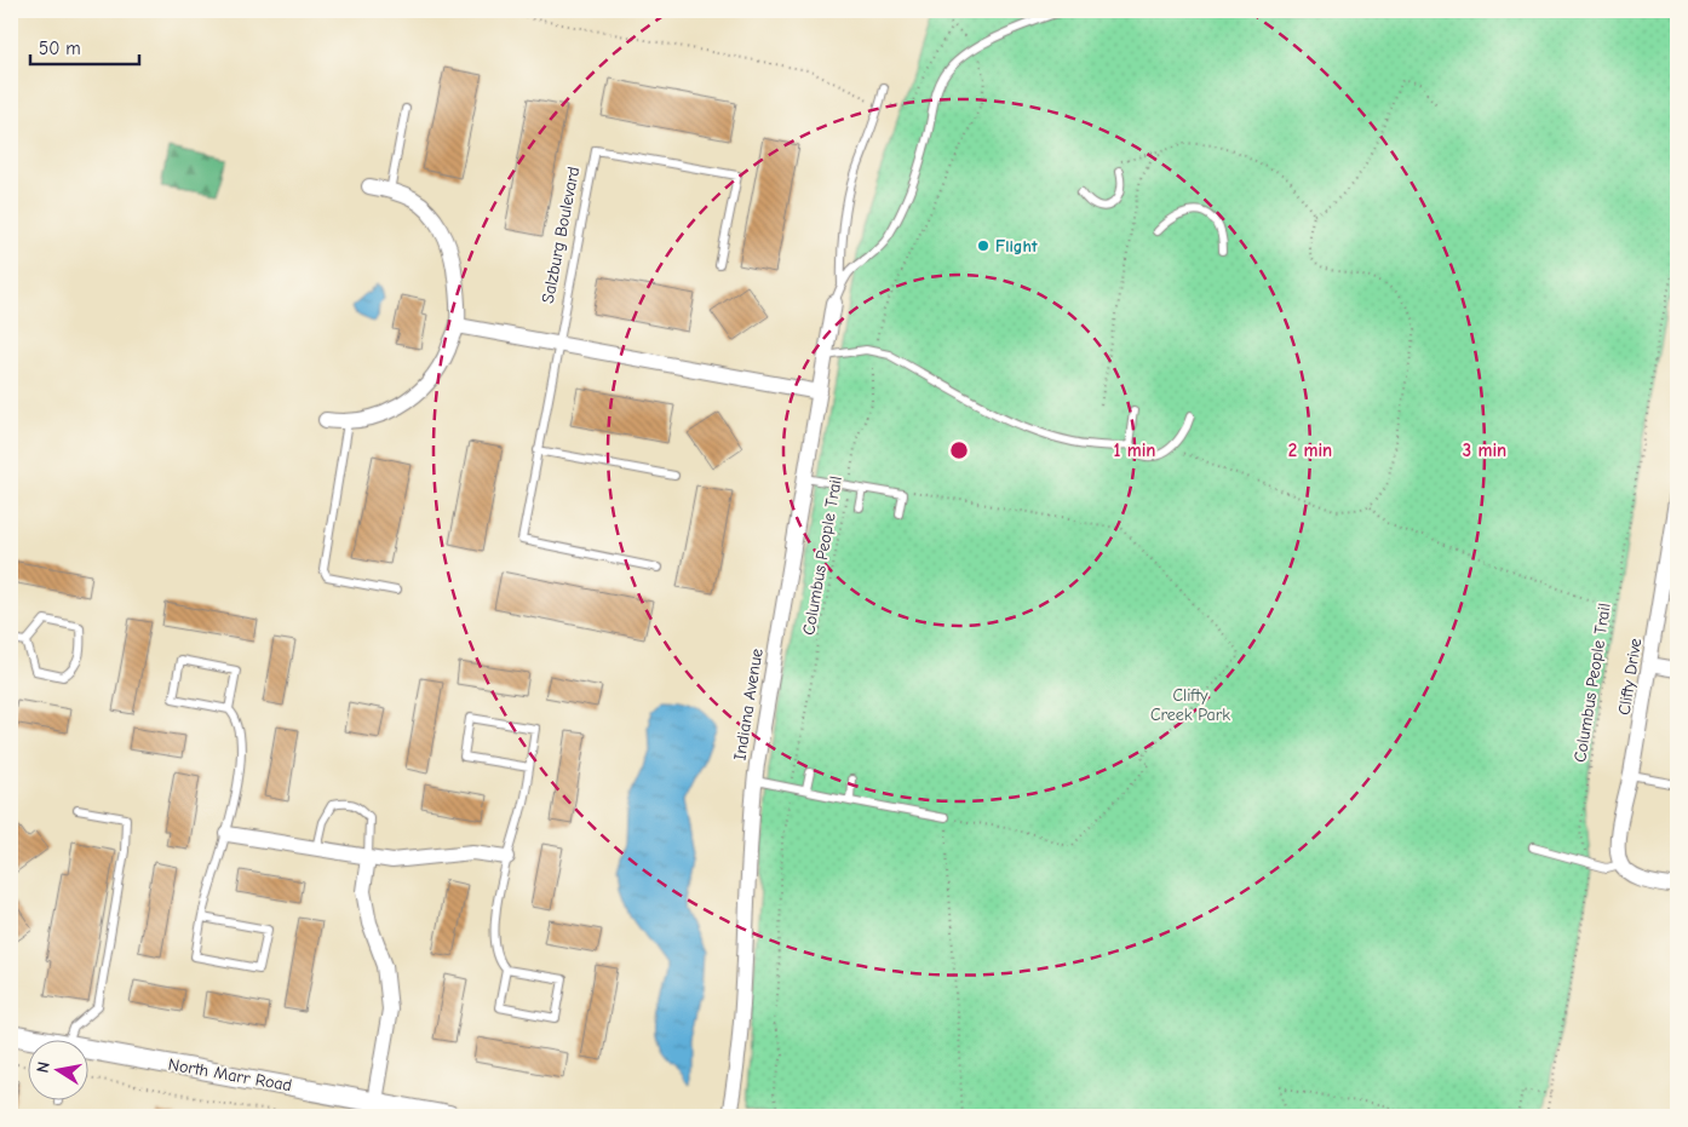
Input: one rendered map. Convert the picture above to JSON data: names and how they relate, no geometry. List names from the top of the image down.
{
  "streets": {
    "street": ["Clifty Drive", "Indiana Avenue", "North Marr Road"],
    "lane": ["Salzburg Boulevard"],
    "path": ["Columbus People Trail"]
  },
  "parks": ["Clifty Creek Park"],
  "places": ["Flight"],
  "scale_bar": "50 m",
  "north": "left",
  "rings": ["1 min", "2 min", "3 min"]
}
